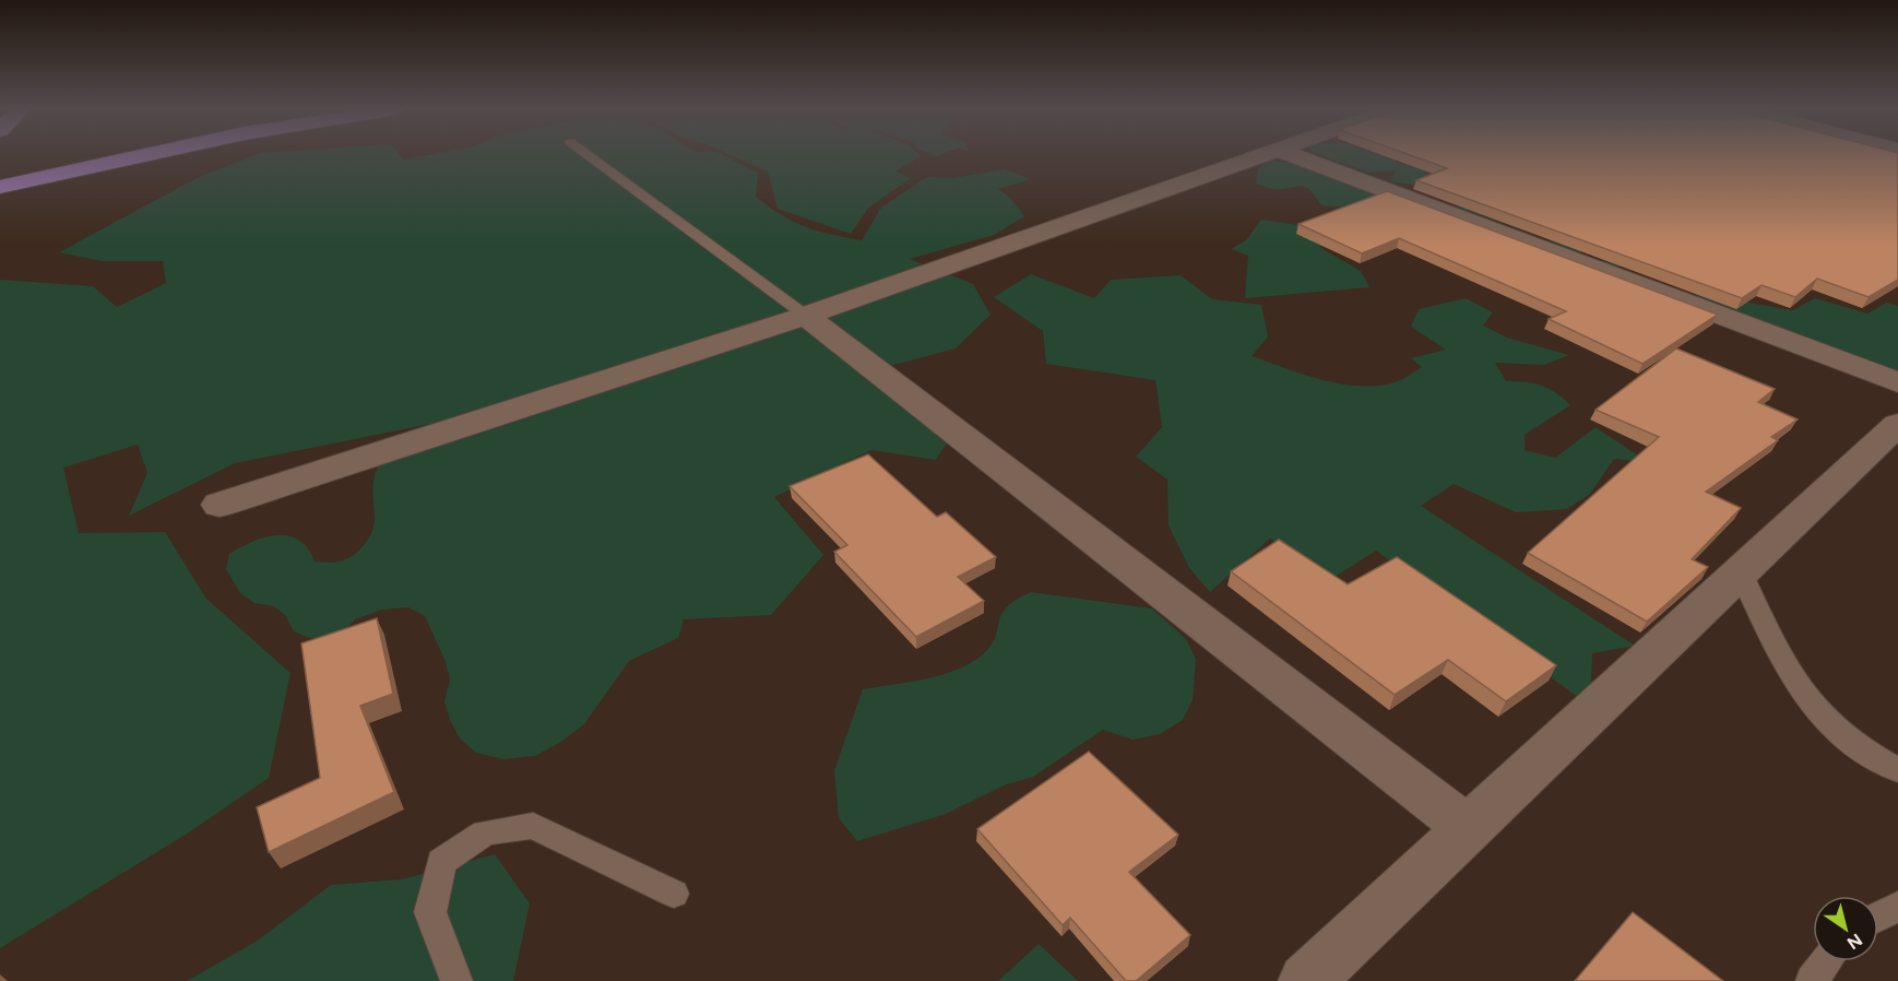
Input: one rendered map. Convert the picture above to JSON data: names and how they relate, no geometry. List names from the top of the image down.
{
  "north": "bottom right"
}
